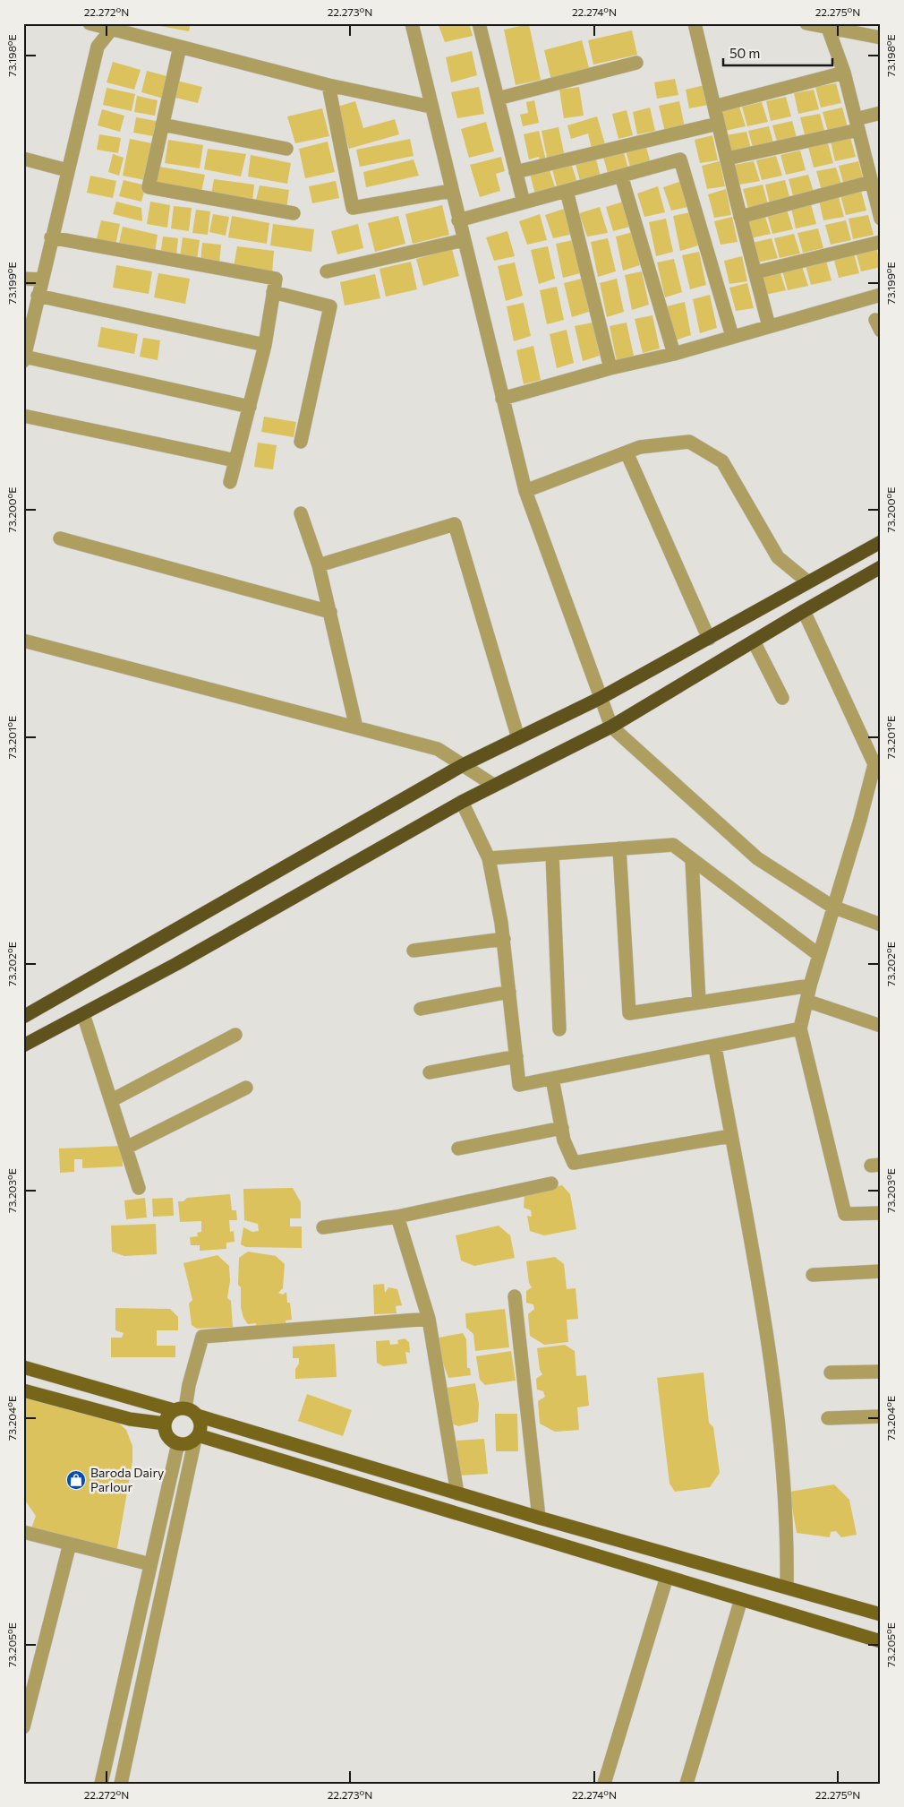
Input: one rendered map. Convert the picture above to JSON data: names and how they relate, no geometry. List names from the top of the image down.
{
  "places": {
    "shop": ["Baroda Dairy Parlour"]
  },
  "scale_bar": "50 m",
  "coordinates": [
    "22.272°N",
    "22.273°N",
    "22.274°N",
    "22.275°N",
    "73.198°E",
    "73.199°E",
    "73.200°E",
    "73.201°E",
    "73.202°E",
    "73.203°E",
    "73.204°E",
    "73.205°E"
  ]
}
